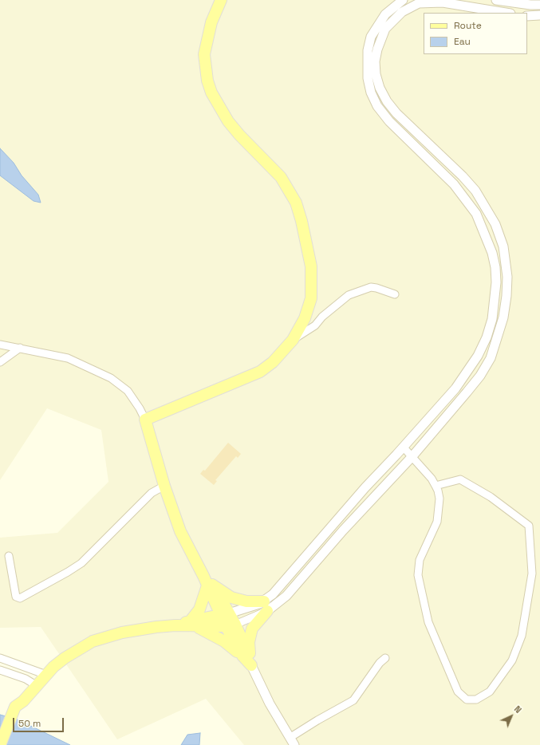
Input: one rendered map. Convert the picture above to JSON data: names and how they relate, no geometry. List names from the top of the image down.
{
  "legend": ["Route", "Eau"],
  "scale_bar": "50 m",
  "north": "top right"
}
